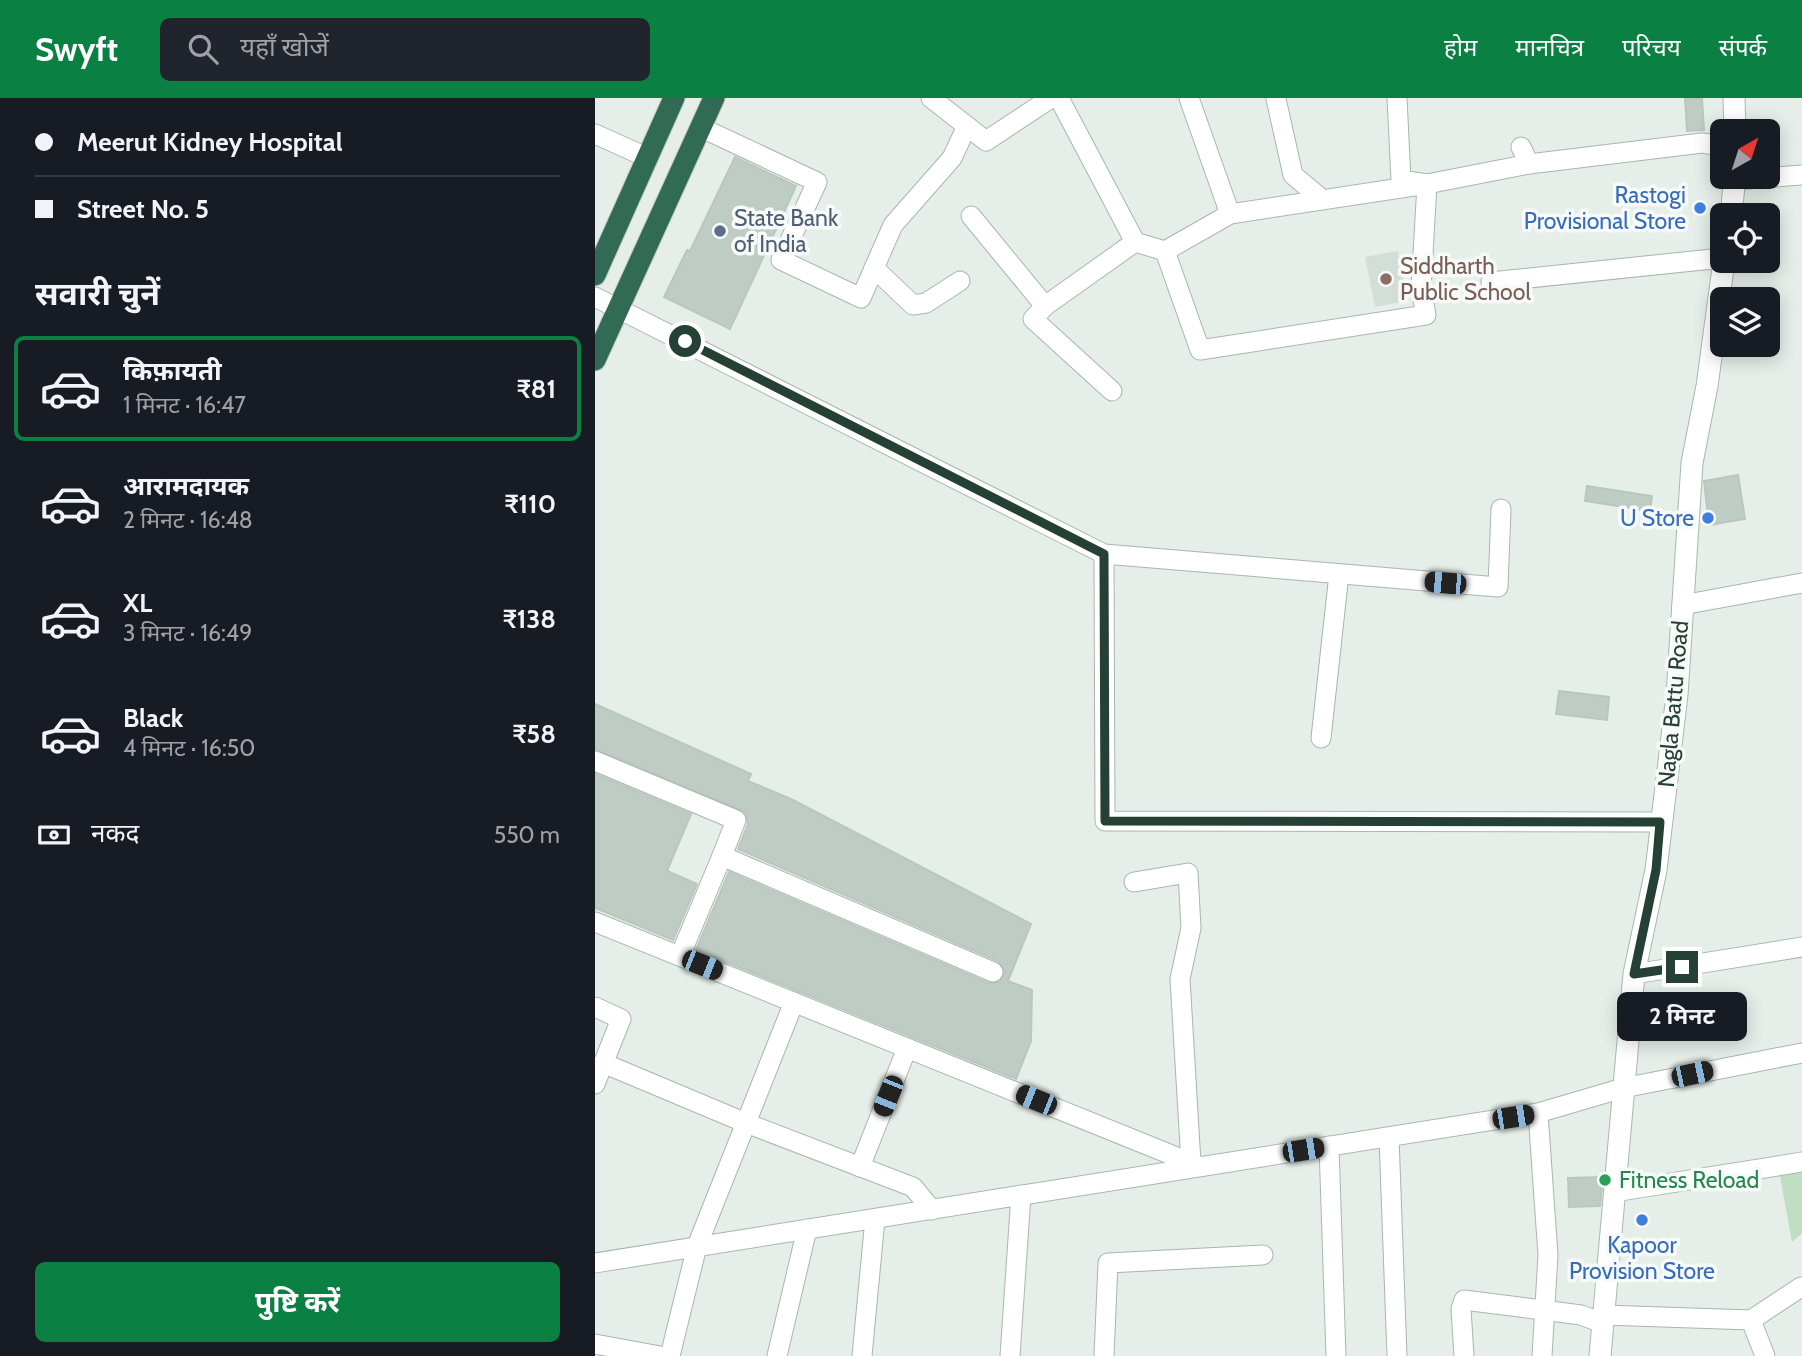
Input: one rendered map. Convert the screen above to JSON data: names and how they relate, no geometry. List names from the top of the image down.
{
  "streets": {
    "street": ["Nagla Battu Road"]
  },
  "places": [
    "Rastogi Provisional Store",
    "State Bank of India",
    "Siddharth Public School",
    "U Store",
    "Fitness Reload",
    "Kapoor Provision Store"
  ],
  "north": "top right",
  "page": {
    "header": "Swyft",
    "search": "यहाँ खोजें",
    "nav": [
      "होम",
      "मानचित्र",
      "परिचय",
      "संपर्क"
    ],
    "banner": ["Meerut Kidney Hospital", "Street No. 5"],
    "heading": "सवारी चुनें",
    "list": [
      {
        "name": "किफ़ायती",
        "note": "1 मिनट · 16:47",
        "value": "₹81"
      },
      {
        "name": "आरामदायक",
        "note": "2 मिनट · 16:48",
        "value": "₹110"
      },
      {
        "name": "XL",
        "note": "3 मिनट · 16:49",
        "value": "₹138"
      },
      {
        "name": "Black",
        "note": "4 मिनट · 16:50",
        "value": "₹58"
      }
    ],
    "pay": ["नकद", "550 m"],
    "bubble": "2 मिनट",
    "buttons": "पुष्टि करें"
  }
}
